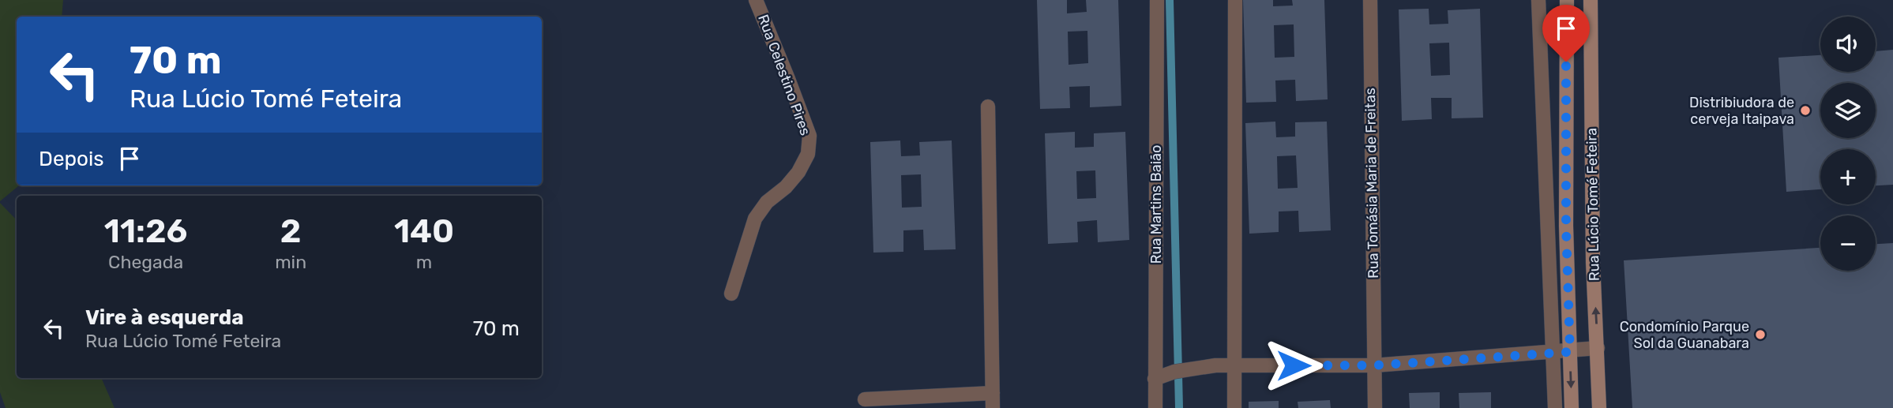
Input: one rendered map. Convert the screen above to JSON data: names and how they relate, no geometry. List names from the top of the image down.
{
  "streets": {
    "main road": ["Rua Lúcio Tomé Feteira"],
    "street": ["Rua Celestino Pires", "Rua Tomásia Maria de Freitas", "Rua Martins Baião"]
  },
  "places": ["Distribiudora de cerveja Itaipava", "Condomínio Parque Sol da Guanabara"],
  "page": {
    "map_buttons": ["+", "−"],
    "turn": ["70 m", "Rua Lúcio Tomé Feteira"],
    "then": "Depois",
    "eta": [
      "11:26",
      "Chegada",
      "2",
      "min",
      "140",
      "m"
    ],
    "list": [
      {
        "name": "Vire à esquerda",
        "note": "Rua Lúcio Tomé Feteira",
        "value": "70 m"
      }
    ]
  }
}
